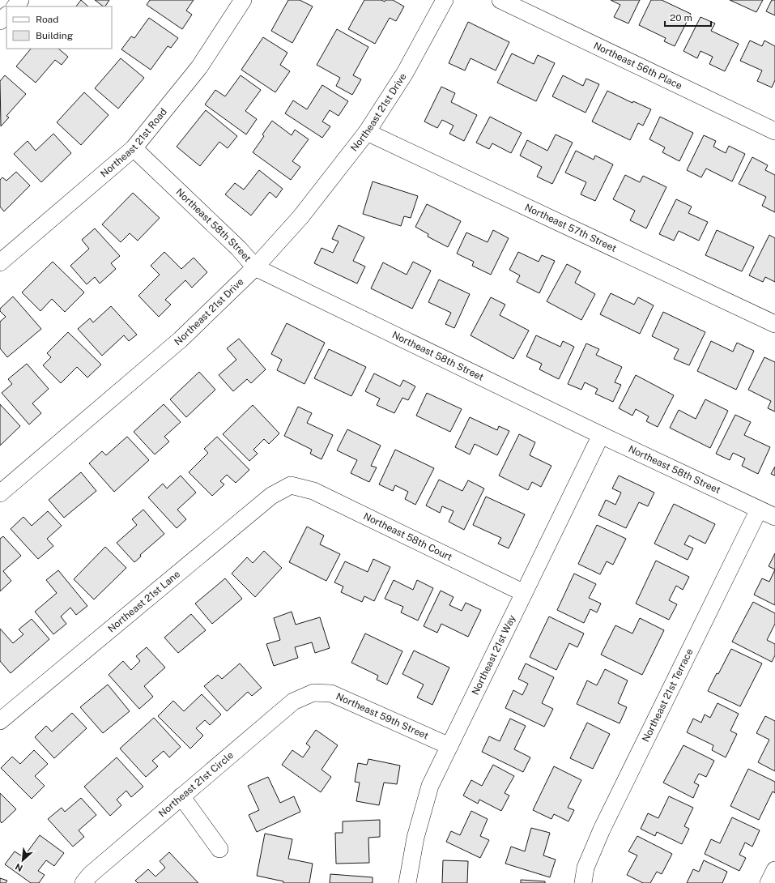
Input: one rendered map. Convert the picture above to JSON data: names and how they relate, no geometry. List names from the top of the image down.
{
  "streets": {
    "street": [
      "Northeast 56th Place",
      "Northeast 21st Drive",
      "Northeast 21st Road",
      "Northeast 58th Street",
      "Northeast 57th Street",
      "Northeast 58th Court",
      "Northeast 21st Lane",
      "Northeast 21st Way",
      "Northeast 21st Terrace",
      "Northeast 59th Street",
      "Northeast 21st Circle"
    ]
  },
  "crossings": [
    ["Northeast 21st Drive", "Northeast 58th Street"],
    ["Northeast 21st Drive", "Northeast 57th Street"],
    ["Northeast 21st Road", "Northeast 58th Street"],
    ["Northeast 58th Street", "Northeast 21st Way"],
    ["Northeast 58th Street", "Northeast 21st Terrace"],
    ["Northeast 58th Court", "Northeast 21st Lane"],
    ["Northeast 58th Court", "Northeast 21st Way"],
    ["Northeast 21st Way", "Northeast 59th Street"],
    ["Northeast 59th Street", "Northeast 21st Circle"]
  ],
  "legend": ["Road", "Building"],
  "scale_bar": "20 m",
  "north": "bottom left"
}
